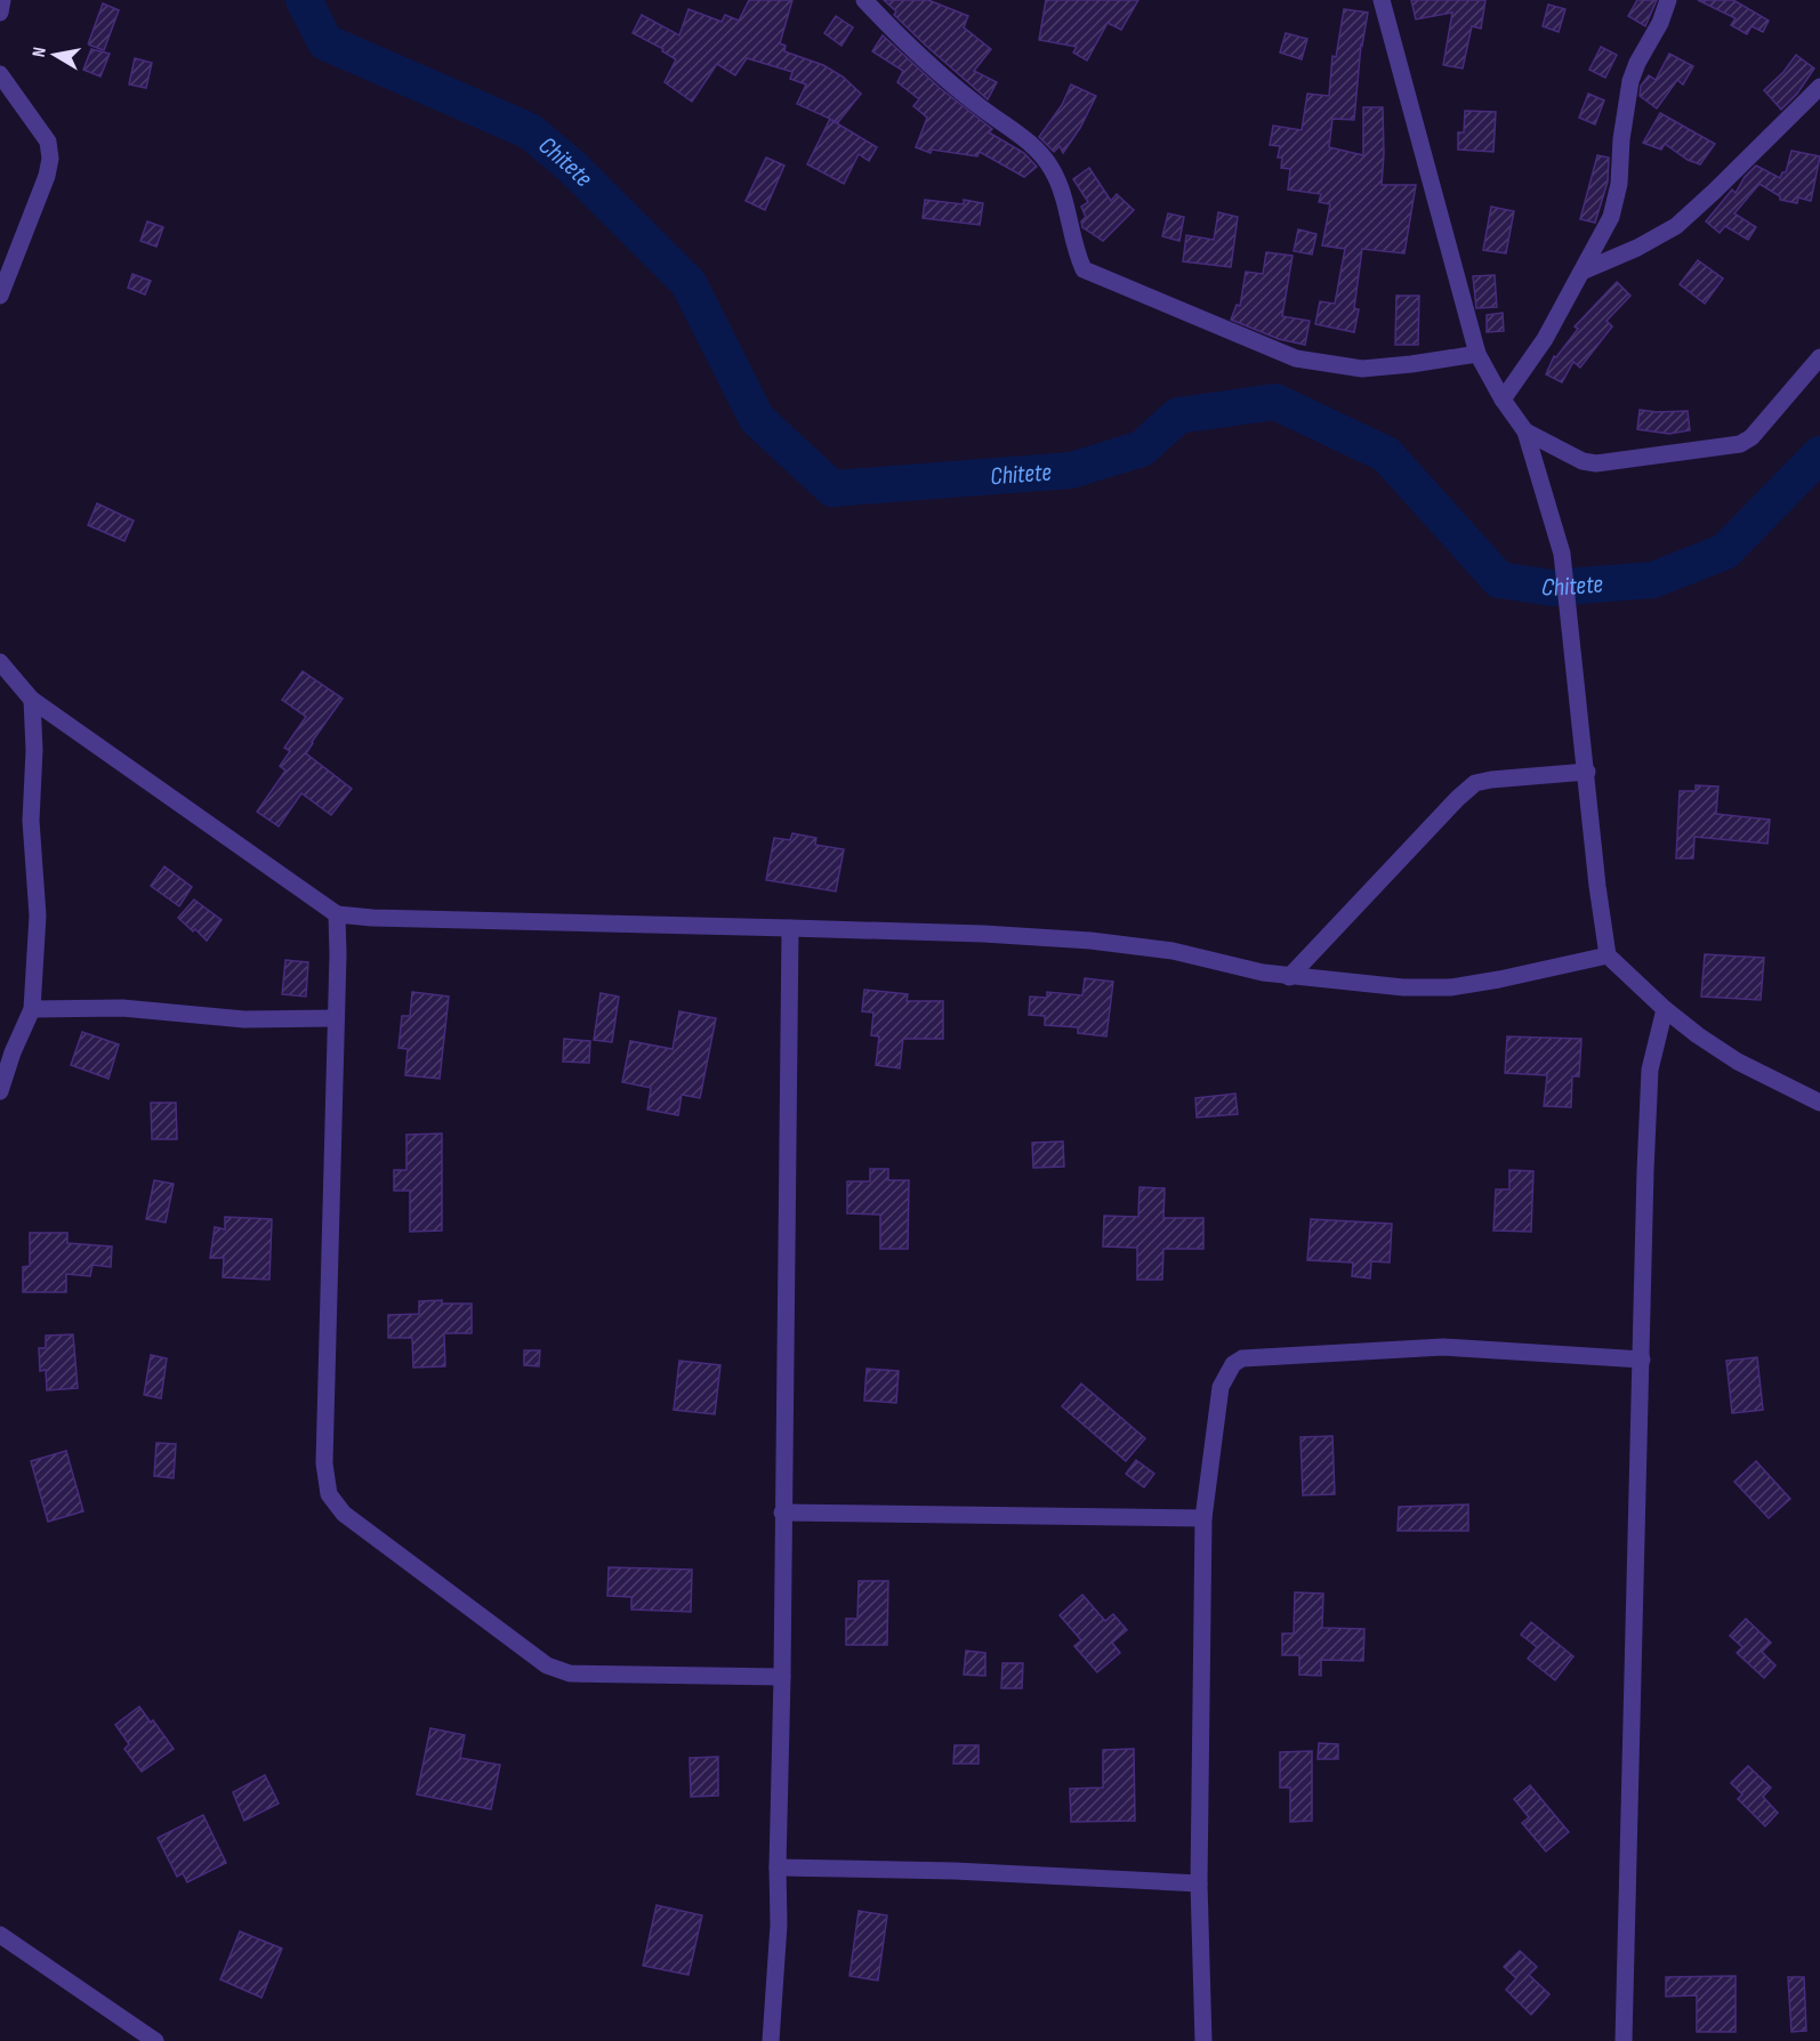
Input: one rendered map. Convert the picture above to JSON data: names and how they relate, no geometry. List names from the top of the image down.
{
  "water": ["Chitete"],
  "north": "left"
}
